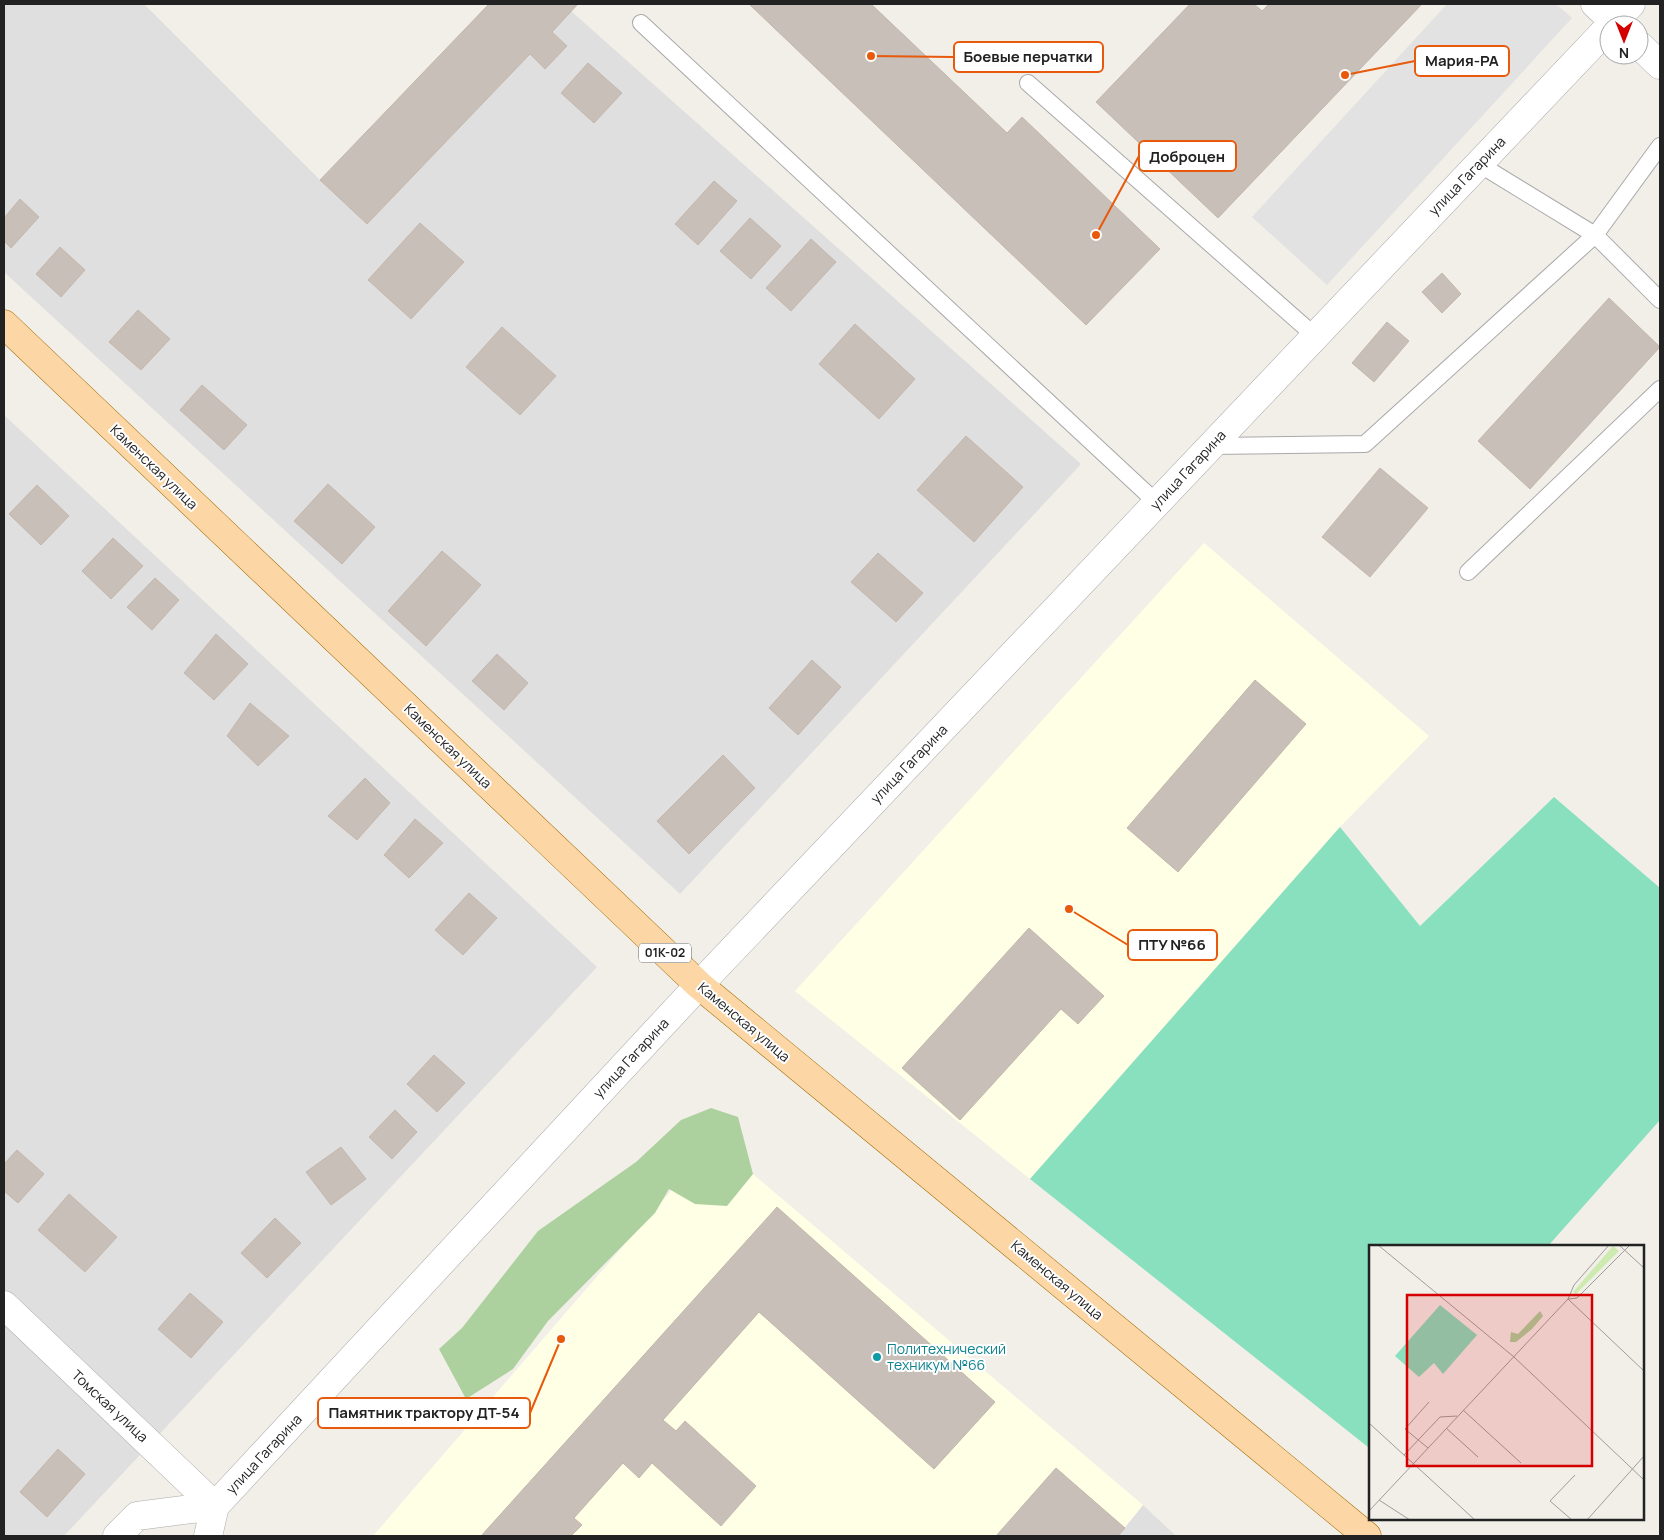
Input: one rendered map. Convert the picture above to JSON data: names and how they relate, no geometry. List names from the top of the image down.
{
  "streets": {
    "main road": ["Каменская улица", "01К-02"],
    "street": ["улица Гагарина", "Томская улица"]
  },
  "crossings": [
    ["улица Гагарина", "Каменская улица"],
    ["улица Гагарина", "Томская улица"]
  ],
  "places": [
    "Боевые перчатки",
    "Мария-РА",
    "Доброцен",
    "ПТУ №66",
    "Памятник трактору ДТ-54",
    "Политехнический техникум №66"
  ],
  "north": "bottom"
}
